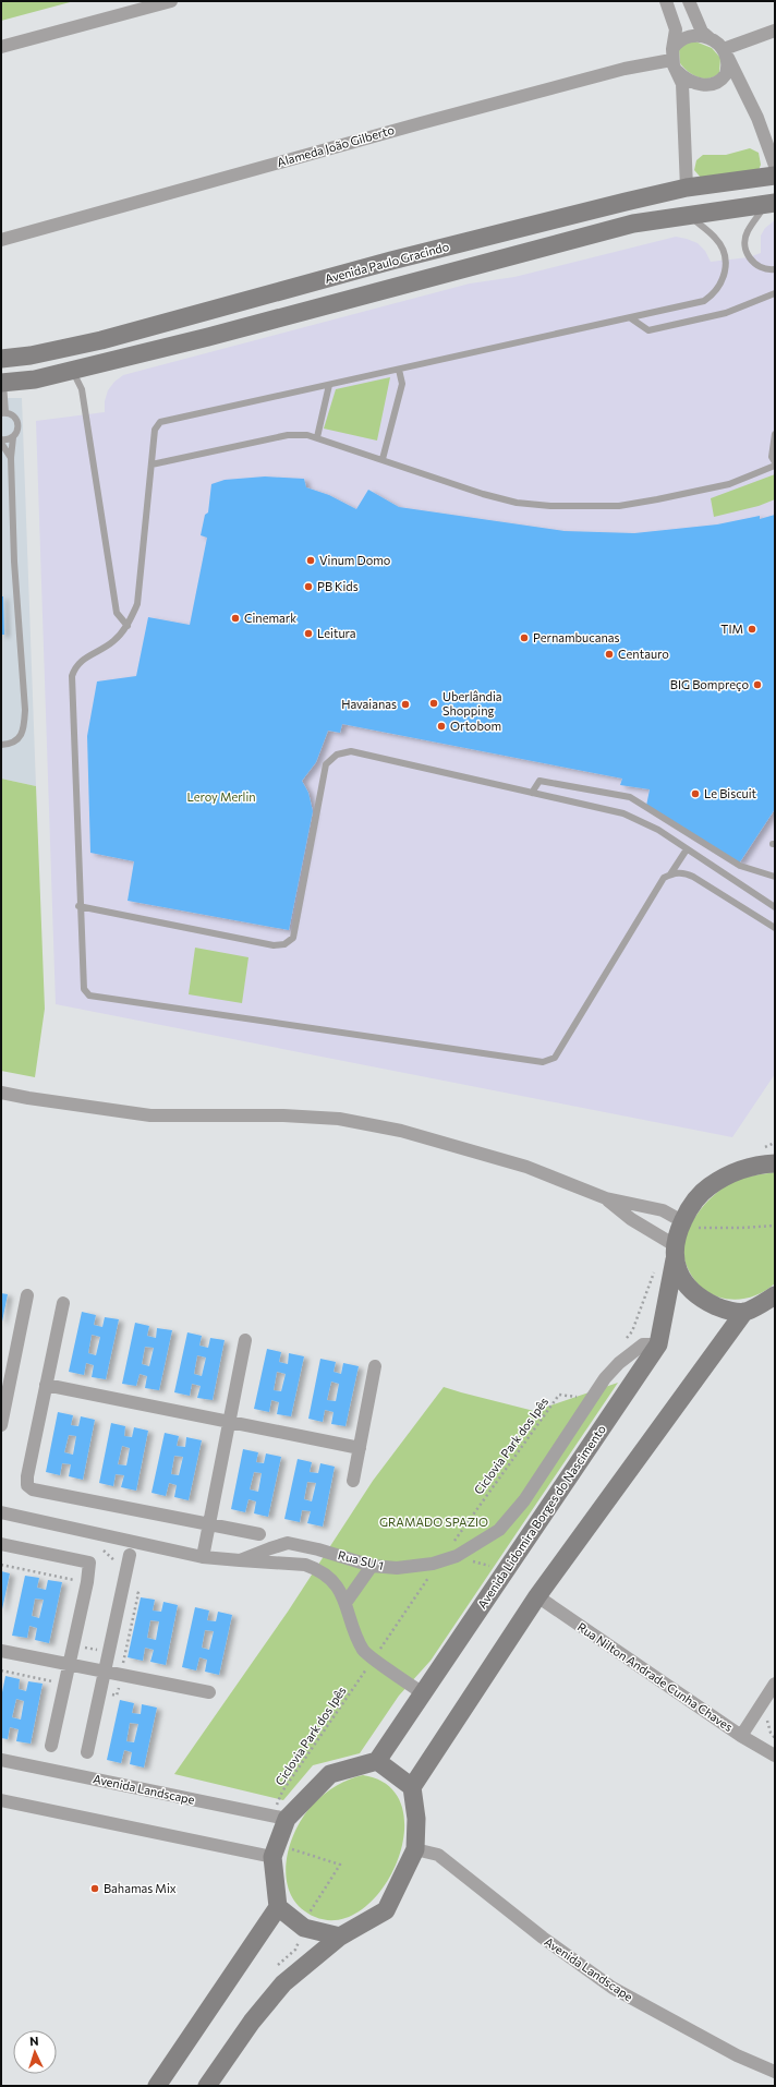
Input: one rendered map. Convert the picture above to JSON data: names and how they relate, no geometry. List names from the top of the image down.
{
  "streets": {
    "street": [
      "Alameda João Gilberto",
      "Avenida Paulo Gracindo",
      "Avenida Lidomira Borges do Nascimento",
      "Rua SU 1",
      "Rua Nilton Andrade Cunha Chaves",
      "Avenida Landscape"
    ],
    "path": ["Ciclovia Park dos Ipês"]
  },
  "crossings": [
    ["Ciclovia Park dos Ipês", "Rua SU 1"],
    ["Ciclovia Park dos Ipês", "Avenida Landscape"],
    ["Avenida Lidomira Borges do Nascimento", "Rua SU 1"]
  ],
  "parks": ["Leroy Merlin", "GRAMADO SPAZIO"],
  "places": [
    "Vinum Domo",
    "PB Kids",
    "Cinemark",
    "TIM",
    "Leitura",
    "Pernambucanas",
    "Centauro",
    "BIG Bompreço",
    "Uberlândia Shopping",
    "Havaianas",
    "Ortobom",
    "Le Biscuit",
    "Bahamas Mix"
  ],
  "north": "top"
}
